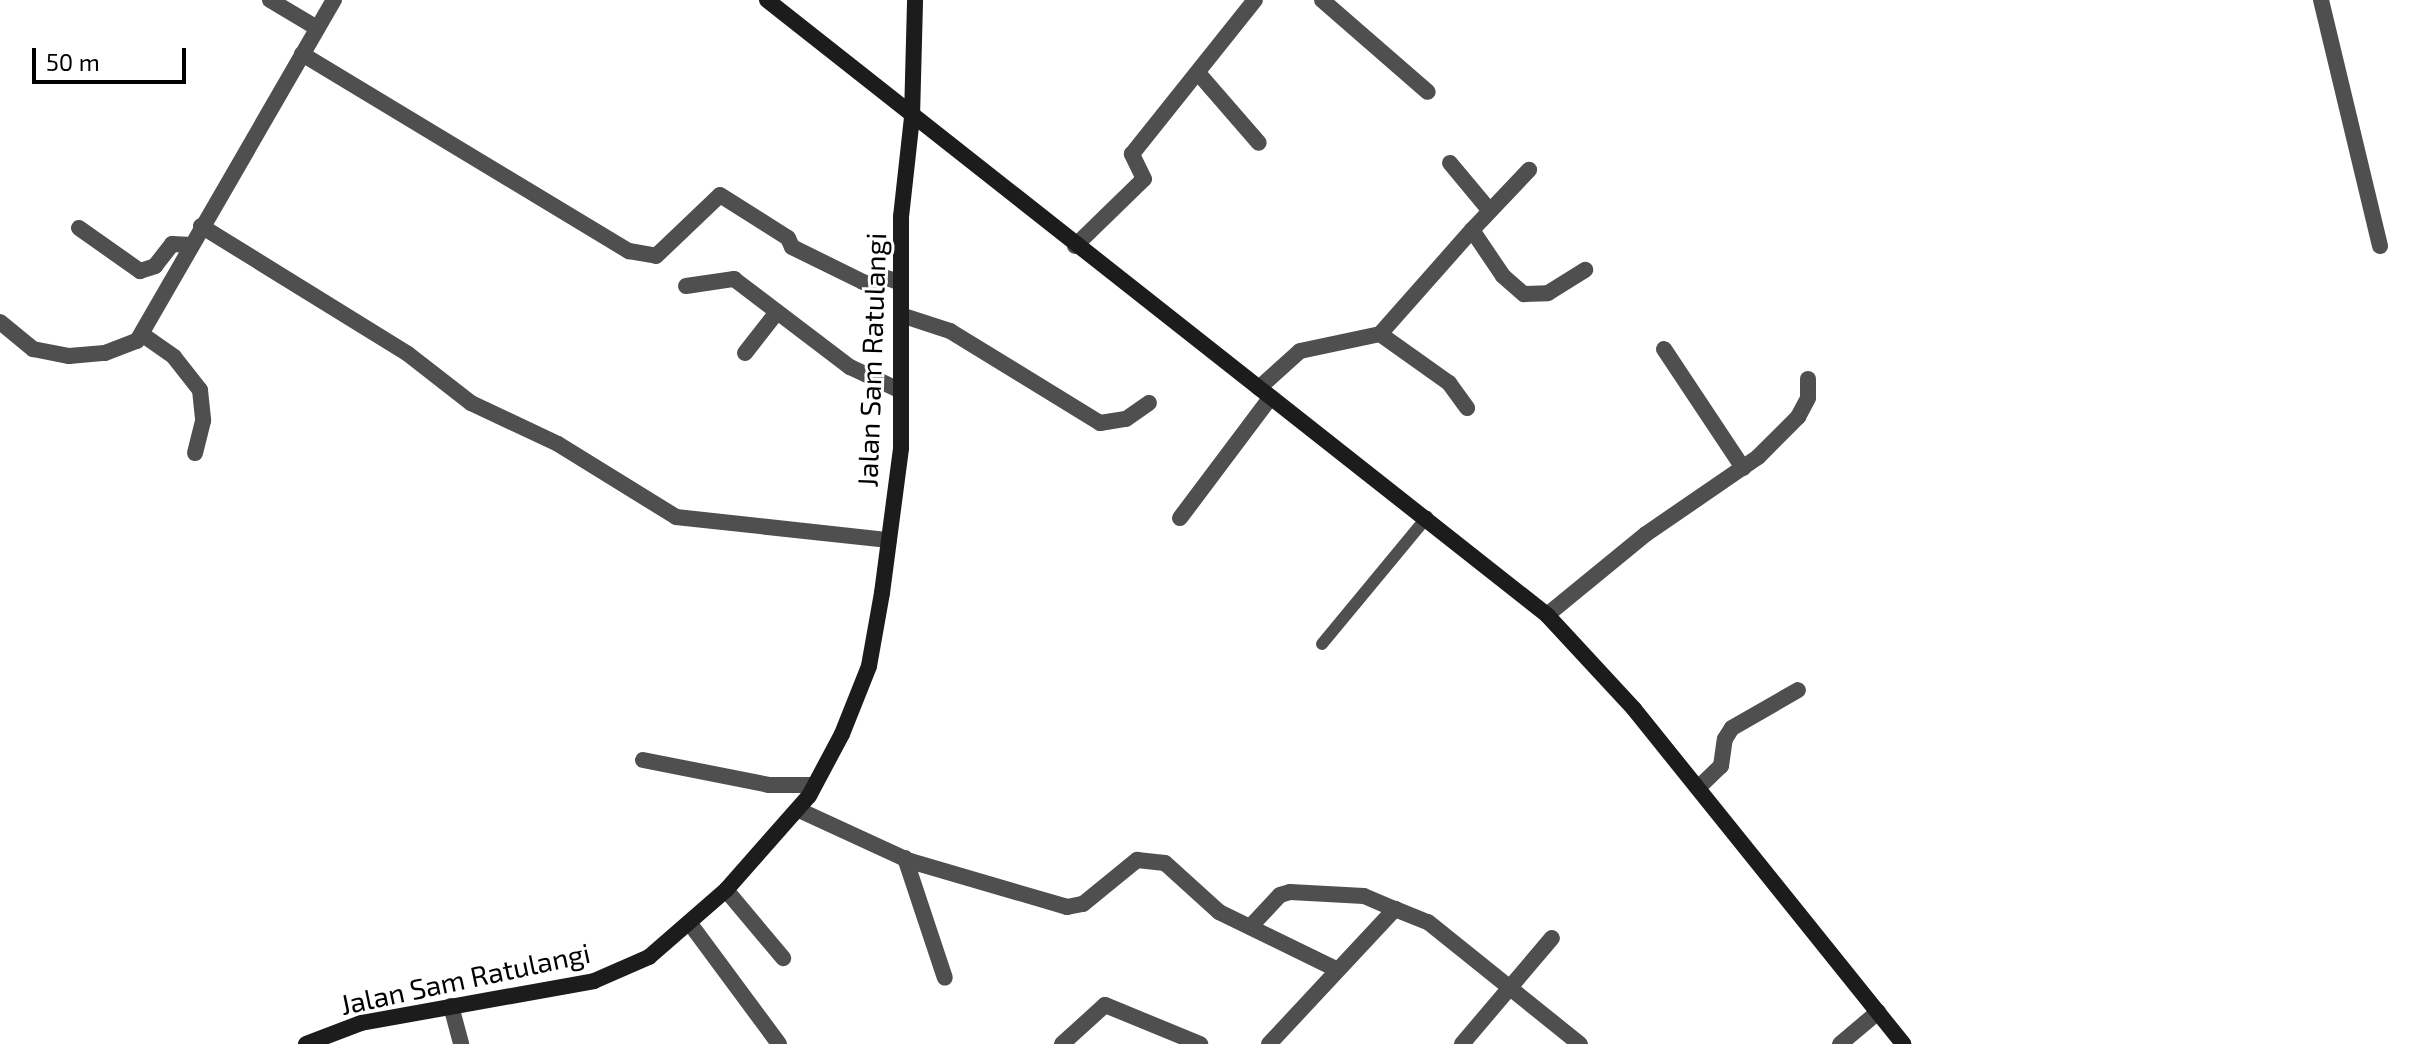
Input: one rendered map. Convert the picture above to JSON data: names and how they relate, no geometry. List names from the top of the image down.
{
  "streets": {
    "main road": ["Jalan Sam Ratulangi"]
  },
  "scale_bar": "50 m"
}
